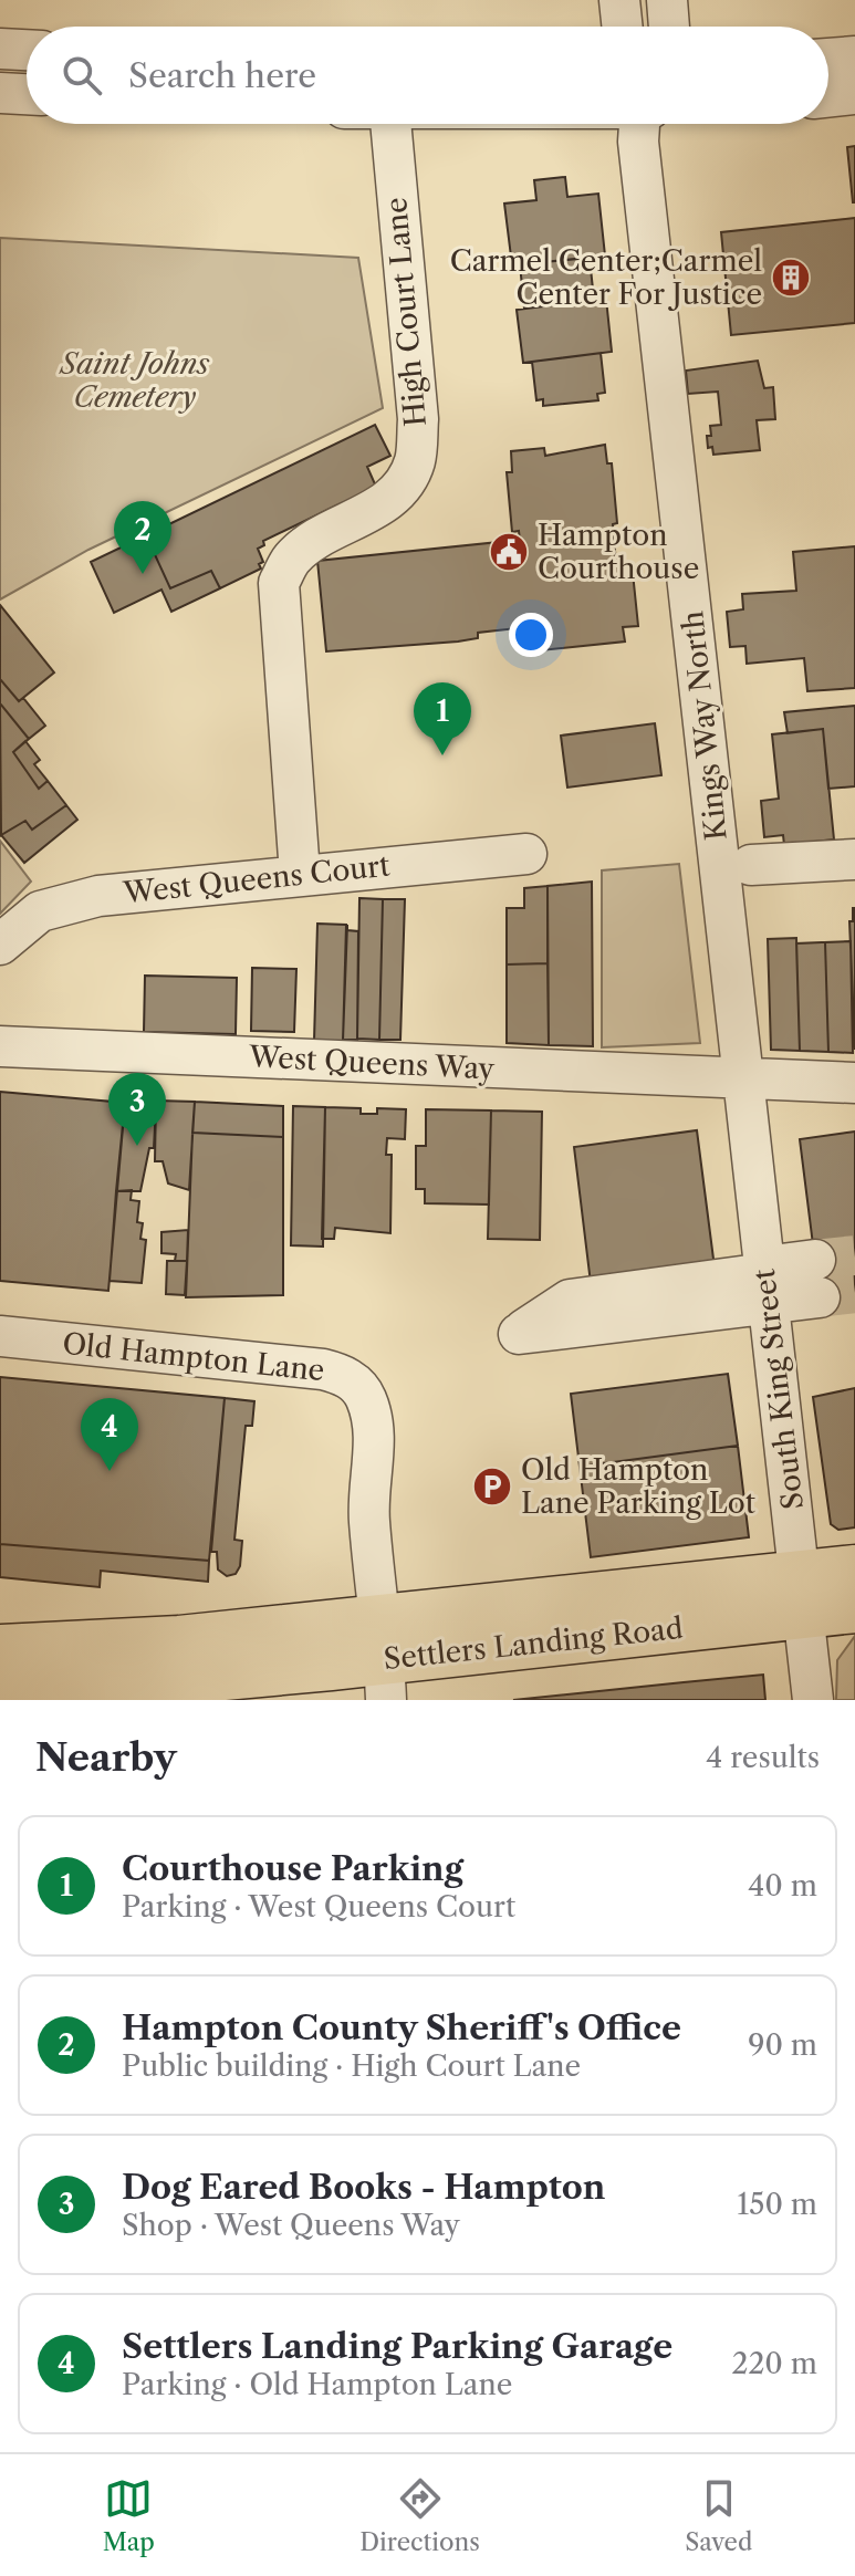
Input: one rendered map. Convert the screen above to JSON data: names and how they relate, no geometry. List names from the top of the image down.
{
  "streets": {
    "main road": ["Settlers Landing Road"],
    "street": [
      "High Court Lane",
      "Kings Way North",
      "West Queens Court",
      "West Queens Way",
      "Old Hampton Lane",
      "South King Street"
    ]
  },
  "crossings": [
    ["High Court Lane", "West Queens Court"],
    ["Kings Way North", "West Queens Way"],
    ["Kings Way North", "South King Street"],
    ["West Queens Way", "South King Street"],
    ["Old Hampton Lane", "Settlers Landing Road"],
    ["South King Street", "Settlers Landing Road"]
  ],
  "parks": ["Saint Johns Cemetery"],
  "places": {
    "building": ["Carmel Center;Carmel Center For Justice"],
    "public building": ["Hampton Courthouse"],
    "parking": ["Old Hampton Lane Parking Lot"]
  },
  "page": {
    "search": "Search here",
    "pins": [
      "2",
      "1",
      "3",
      "4"
    ],
    "heading": ["Nearby", "4 results"],
    "list": [
      {
        "mark": "1",
        "name": "Courthouse Parking",
        "note": "Parking · West Queens Court",
        "value": "40 m"
      },
      {
        "mark": "2",
        "name": "Hampton County Sheriff's Office",
        "note": "Public building · High Court Lane",
        "value": "90 m"
      },
      {
        "mark": "3",
        "name": "Dog Eared Books - Hampton",
        "note": "Shop · West Queens Way",
        "value": "150 m"
      },
      {
        "mark": "4",
        "name": "Settlers Landing Parking Garage",
        "note": "Parking · Old Hampton Lane",
        "value": "220 m"
      }
    ],
    "nav": ["Map", "Directions", "Saved"]
  }
}
